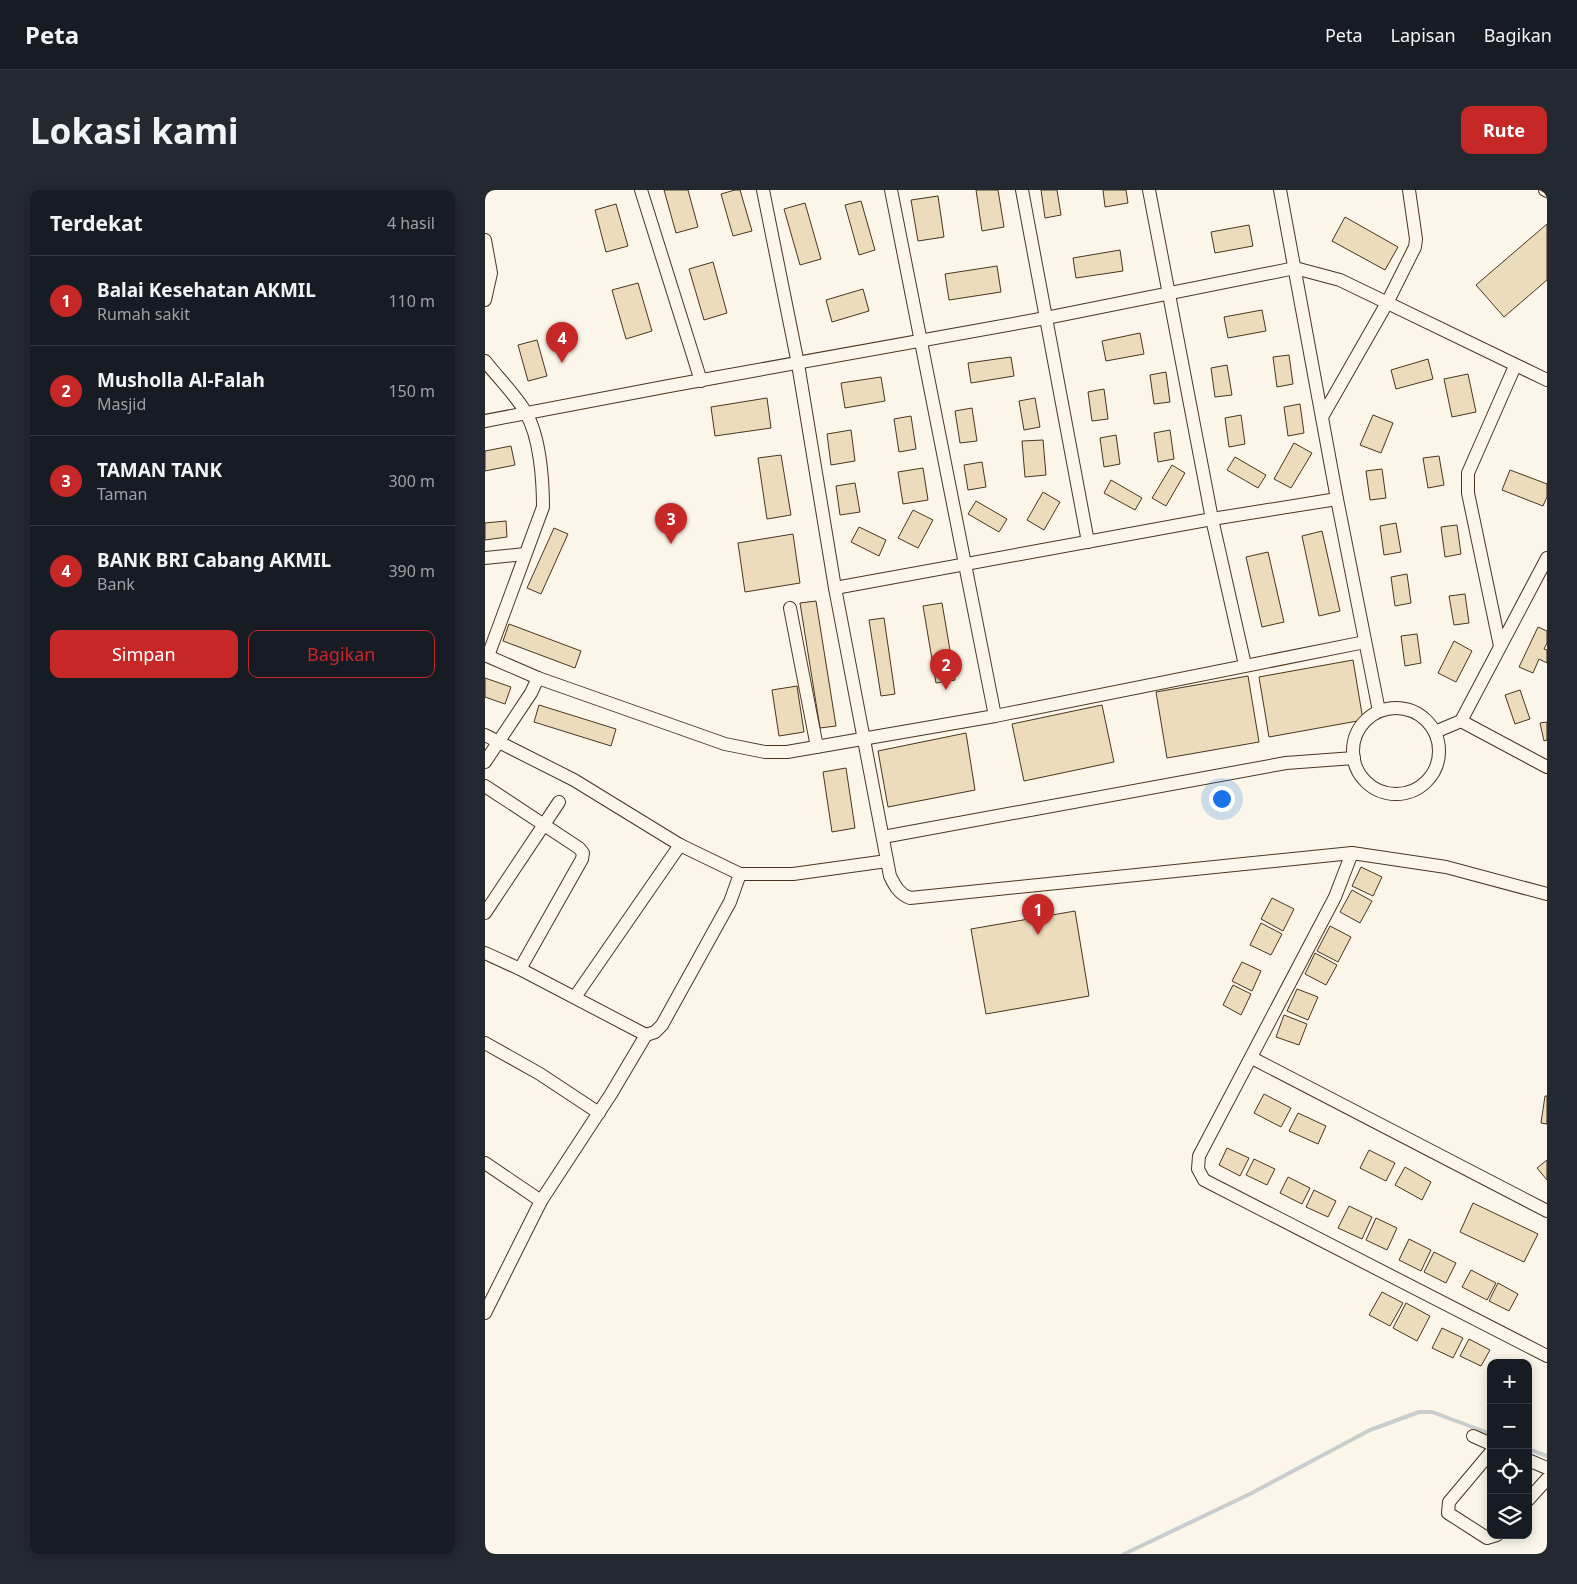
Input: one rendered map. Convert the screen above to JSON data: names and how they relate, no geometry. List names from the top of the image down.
{
  "page": {
    "header": "Peta",
    "nav": ["Peta", "Lapisan", "Bagikan"],
    "buttons": [
      "Rute",
      ["Simpan", "Bagikan"]
    ],
    "title": "Lokasi kami",
    "heading": ["Terdekat", "4 hasil"],
    "list": [
      {
        "mark": "1",
        "name": "Balai Kesehatan AKMIL",
        "note": "Rumah sakit",
        "value": "110 m"
      },
      {
        "mark": "2",
        "name": "Musholla Al-Falah",
        "note": "Masjid",
        "value": "150 m"
      },
      {
        "mark": "3",
        "name": "TAMAN TANK",
        "note": "Taman",
        "value": "300 m"
      },
      {
        "mark": "4",
        "name": "BANK BRI Cabang AKMIL",
        "note": "Bank",
        "value": "390 m"
      }
    ],
    "pins": [
      "4",
      "3",
      "2",
      "1"
    ],
    "map_buttons": ["+", "−"]
  }
}
